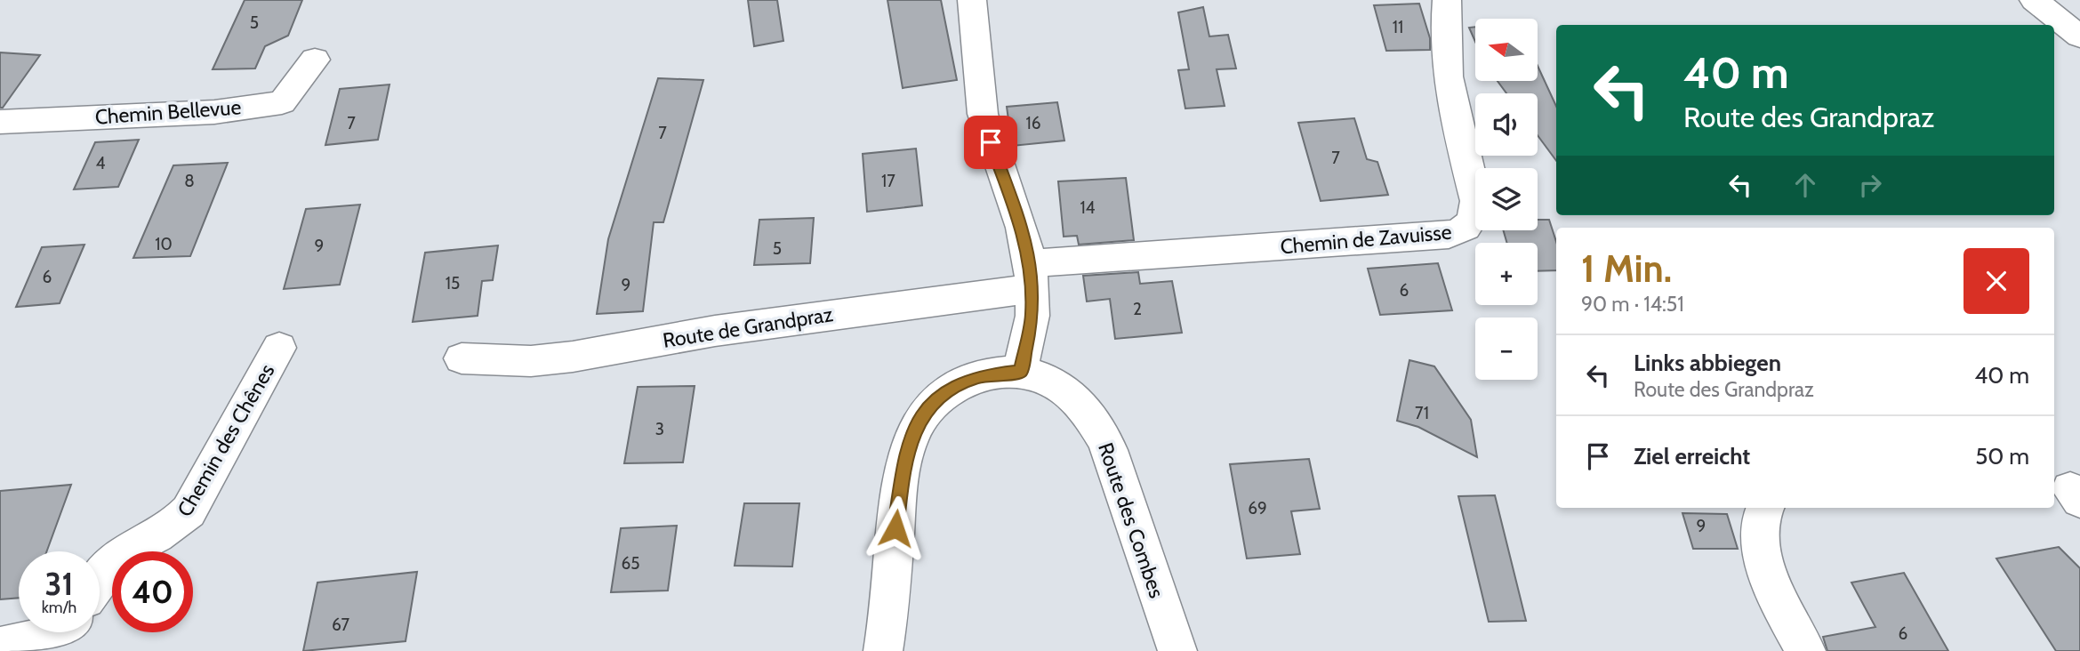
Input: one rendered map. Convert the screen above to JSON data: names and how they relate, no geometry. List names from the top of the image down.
{
  "streets": {
    "street": [
      "Chemin Bellevue",
      "Chemin de Zavuisse",
      "Route de Grandpraz",
      "Chemin des Chênes",
      "Route des Combes"
    ]
  },
  "crossings": [
    ["Chemin de Zavuisse", "Route de Grandpraz"]
  ],
  "house_numbers": [
    "5",
    "11",
    "7",
    "16",
    "7",
    "7",
    "4",
    "8",
    "17",
    "14",
    "10",
    "9",
    "5",
    "6",
    "15",
    "9",
    "6",
    "2",
    "71",
    "3",
    "69",
    "9",
    "65",
    "67",
    "6"
  ],
  "north": "left",
  "page": {
    "map_buttons": ["+", "−"],
    "turn": ["40 m", "Route des Grandpraz"],
    "heading": ["1 Min.", "90 m · 14:51"],
    "list": [
      {
        "name": "Links abbiegen",
        "note": "Route des Grandpraz",
        "value": "40 m"
      },
      {
        "name": "Ziel erreicht",
        "value": "50 m"
      }
    ],
    "speed": "31 km/h",
    "limit": "40"
  }
}
